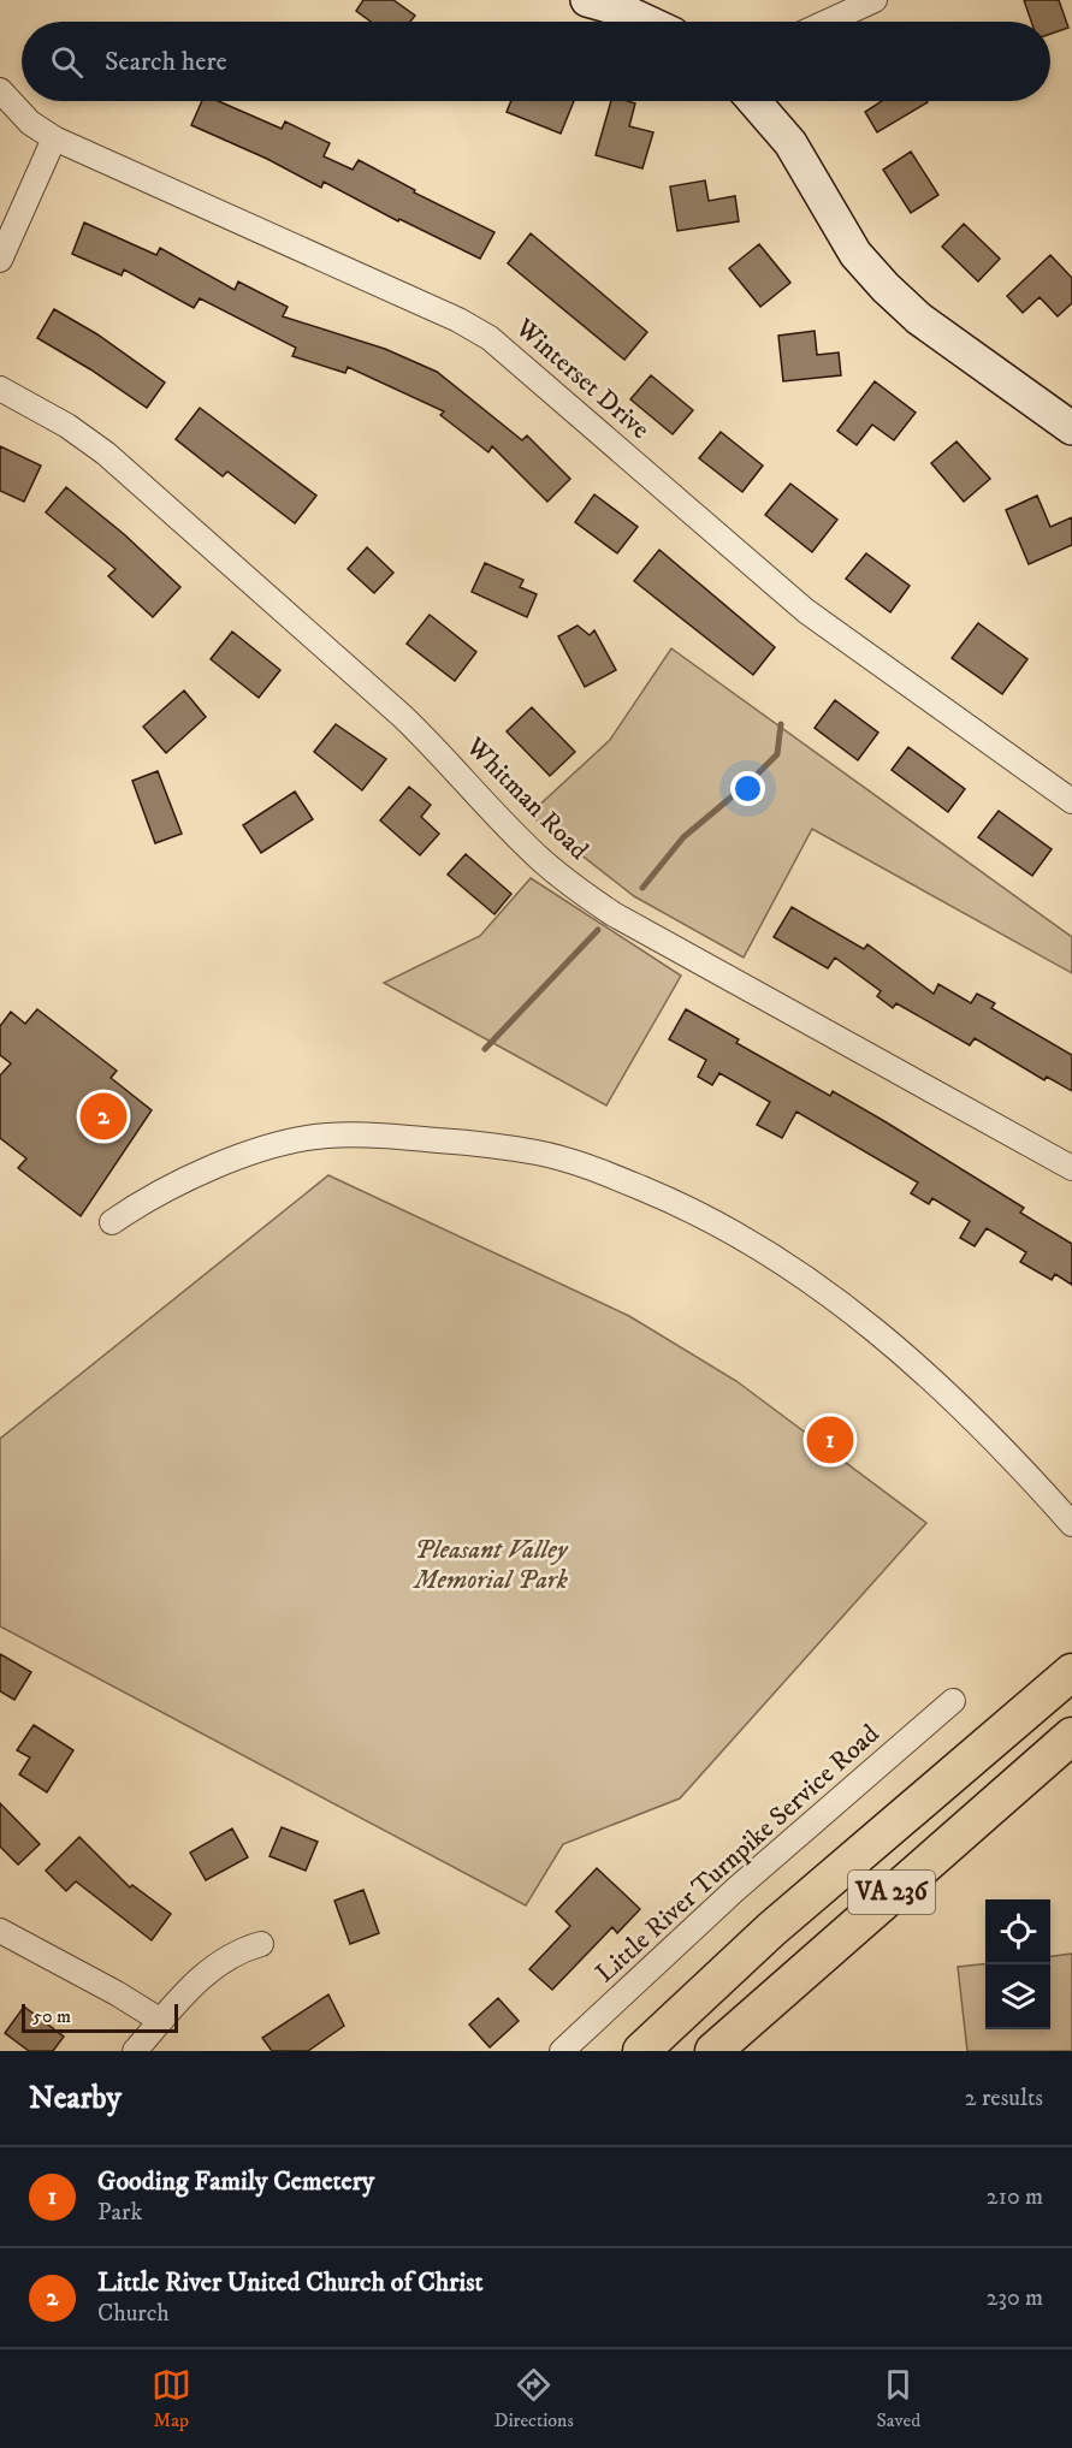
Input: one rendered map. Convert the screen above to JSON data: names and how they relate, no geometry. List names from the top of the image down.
{
  "streets": {
    "main road": ["VA 236"],
    "street": ["Winterset Drive", "Whitman Road", "Little River Turnpike Service Road"]
  },
  "parks": ["Pleasant Valley Memorial Park"],
  "scale_bar": "50 m",
  "page": {
    "search": "Search here",
    "pins": ["2", "1"],
    "scale": "50 m",
    "heading": ["Nearby", "2 results"],
    "list": [
      {
        "mark": "1",
        "name": "Gooding Family Cemetery",
        "note": "Park",
        "value": "210 m"
      },
      {
        "mark": "2",
        "name": "Little River United Church of Christ",
        "note": "Church",
        "value": "230 m"
      }
    ],
    "nav": ["Map", "Directions", "Saved"]
  }
}
